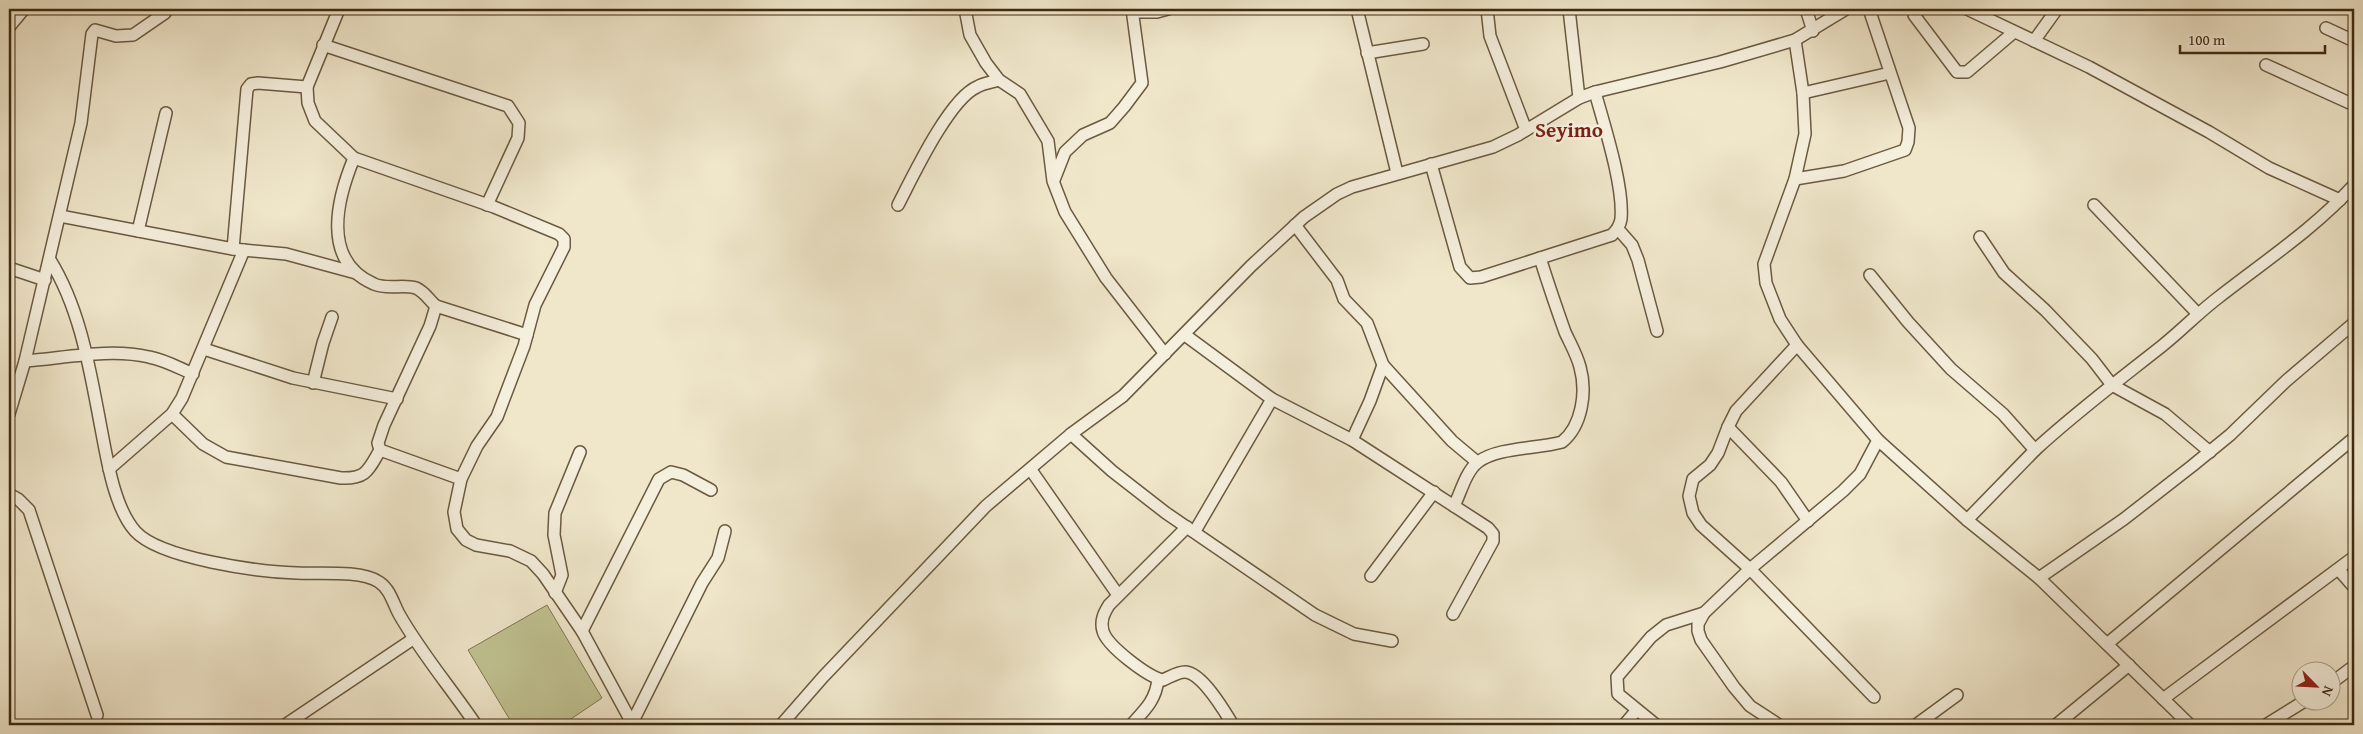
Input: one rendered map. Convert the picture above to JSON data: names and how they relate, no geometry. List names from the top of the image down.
{
  "districts": ["Seyimo"],
  "scale_bar": "100 m",
  "north": "bottom right"
}
